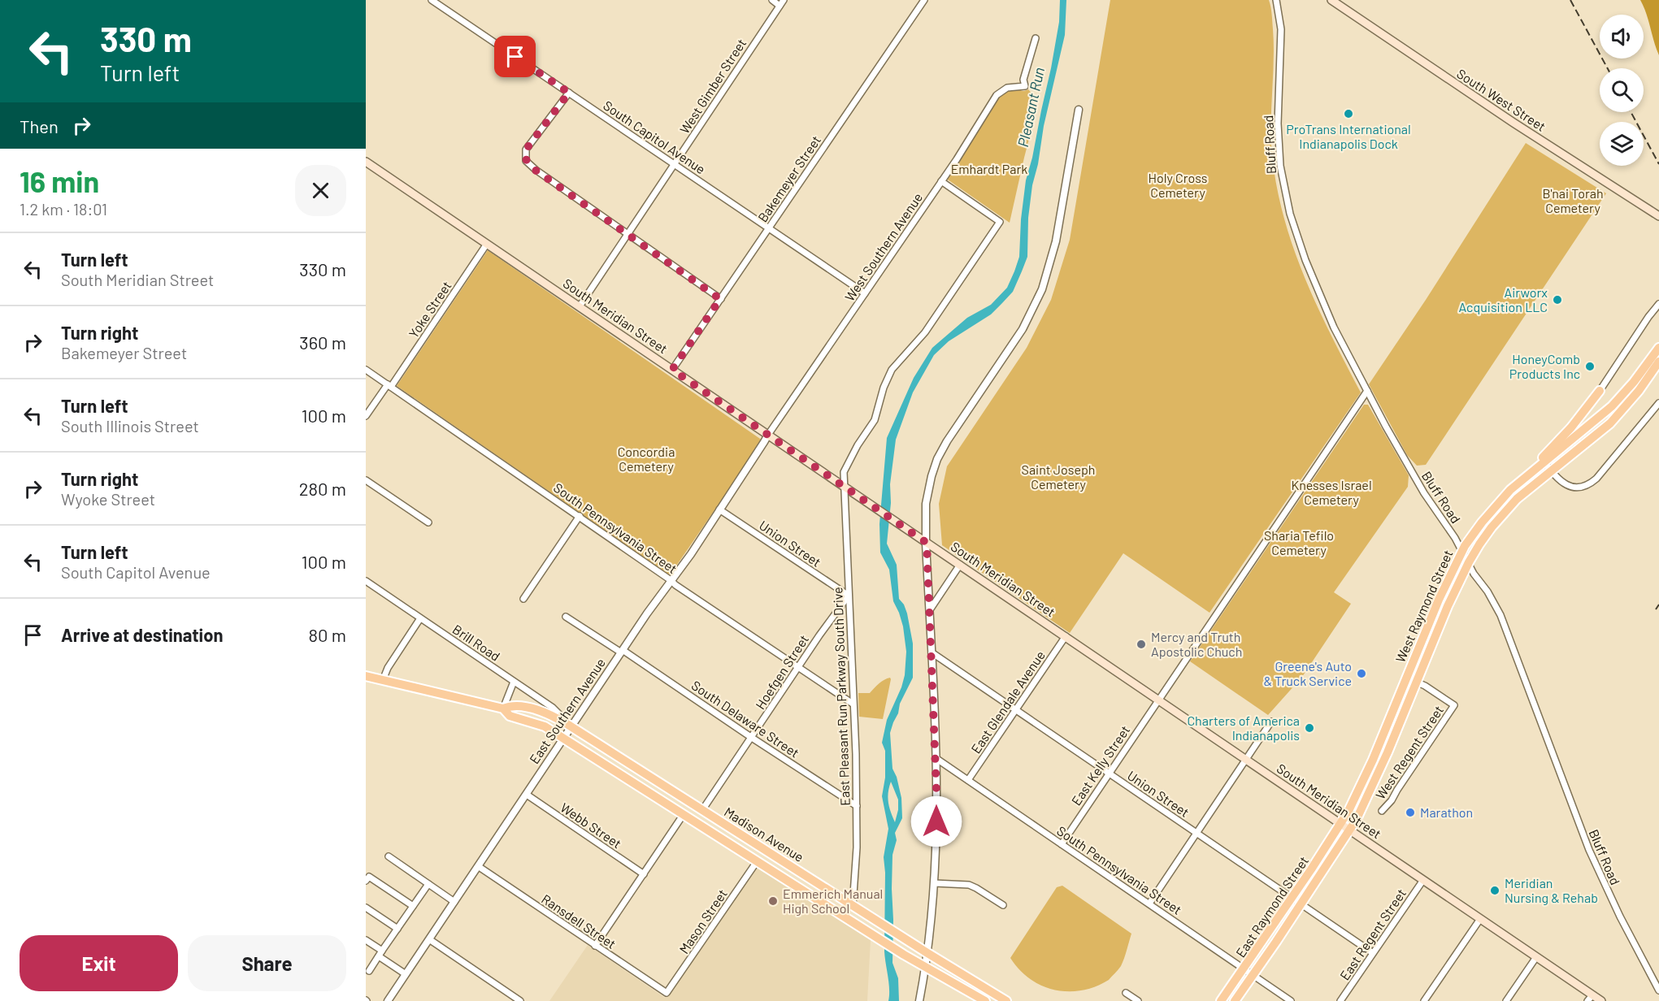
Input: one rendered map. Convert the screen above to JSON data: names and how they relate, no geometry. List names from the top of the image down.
{
  "streets": {
    "main road": [
      "South West Street",
      "South Meridian Street",
      "West Raymond Street",
      "Madison Avenue",
      "East Raymond Street"
    ],
    "street": [
      "West Gimber Street",
      "South Capitol Avenue",
      "Bluff Road",
      "Bakemeyer Street",
      "West Southern Avenue",
      "Yoke Street",
      "South Pennsylvania Street",
      "Union Street",
      "Brill Road",
      "Hoefgen Street",
      "East Pleasant Run Parkway South Drive",
      "East Glendale Avenue",
      "East Southern Avenue",
      "South Delaware Street",
      "West Regent Street",
      "East Kelly Street",
      "Webb Street",
      "Ransdell Street",
      "Mason Street",
      "East Regent Street"
    ]
  },
  "crossings": [
    ["West Gimber Street", "South Capitol Avenue"],
    ["West Gimber Street", "South Meridian Street"],
    ["South Capitol Avenue", "Bakemeyer Street"],
    ["South Capitol Avenue", "West Southern Avenue"],
    ["Bluff Road", "West Raymond Street"],
    ["Bluff Road", "East Kelly Street"],
    ["Bakemeyer Street", "South Meridian Street"],
    ["West Southern Avenue", "South Meridian Street"],
    ["West Southern Avenue", "East Pleasant Run Parkway South Drive"],
    ["West Southern Avenue", "East Southern Avenue"],
    ["Yoke Street", "South Meridian Street"],
    ["Yoke Street", "South Pennsylvania Street"],
    ["South Meridian Street", "West Raymond Street"],
    ["South Meridian Street", "East Pleasant Run Parkway South Drive"],
    ["South Meridian Street", "East Glendale Avenue"],
    ["South Meridian Street", "East Southern Avenue"],
    ["South Meridian Street", "East Kelly Street"],
    ["South Meridian Street", "East Raymond Street"],
    ["South Meridian Street", "East Regent Street"],
    ["South Pennsylvania Street", "Hoefgen Street"],
    ["South Pennsylvania Street", "East Pleasant Run Parkway South Drive"],
    ["South Pennsylvania Street", "East Glendale Avenue"],
    ["South Pennsylvania Street", "East Southern Avenue"],
    ["South Pennsylvania Street", "East Kelly Street"],
    ["South Pennsylvania Street", "East Raymond Street"],
    ["Union Street", "Hoefgen Street"],
    ["Union Street", "East Pleasant Run Parkway South Drive"],
    ["Union Street", "East Glendale Avenue"],
    ["Union Street", "East Southern Avenue"],
    ["Union Street", "East Kelly Street"],
    ["Union Street", "East Raymond Street"],
    ["Union Street", "East Regent Street"],
    ["West Raymond Street", "West Regent Street"],
    ["West Raymond Street", "East Raymond Street"],
    ["Brill Road", "East Southern Avenue"],
    ["Brill Road", "Madison Avenue"],
    ["Hoefgen Street", "East Pleasant Run Parkway South Drive"],
    ["Hoefgen Street", "South Delaware Street"],
    ["Hoefgen Street", "Madison Avenue"],
    ["East Pleasant Run Parkway South Drive", "South Delaware Street"],
    ["East Pleasant Run Parkway South Drive", "Madison Avenue"],
    ["East Southern Avenue", "South Delaware Street"],
    ["East Southern Avenue", "Webb Street"],
    ["East Southern Avenue", "Madison Avenue"],
    ["East Southern Avenue", "Ransdell Street"],
    ["Madison Avenue", "Mason Street"],
    ["Ransdell Street", "Mason Street"]
  ],
  "water": ["Pleasant Run"],
  "parks": [
    "Emhardt Park",
    "Holy Cross Cemetery",
    "B'nai Torah Cemetery",
    "Concordia Cemetery",
    "Saint Joseph Cemetery",
    "Knesses Israel Cemetery",
    "Sharia Tefilo Cemetery"
  ],
  "places": [
    "ProTrans International Indianapolis Dock",
    "Airworx Acquisition LLC",
    "HoneyComb Products Inc",
    "Mercy and Truth Apostolic Chuch",
    "Greene's Auto & Truck Service",
    "Charters of America Indianapolis",
    "Marathon",
    "Meridian Nursing & Rehab",
    "Emmerich Manual High School"
  ],
  "page": {
    "turn": ["330 m", "Turn left"],
    "then": "Then",
    "heading": ["16 min", "1.2 km · 18:01"],
    "list": [
      {
        "name": "Turn left",
        "note": "South Meridian Street",
        "value": "330 m"
      },
      {
        "name": "Turn right",
        "note": "Bakemeyer Street",
        "value": "360 m"
      },
      {
        "name": "Turn left",
        "note": "South Illinois Street",
        "value": "100 m"
      },
      {
        "name": "Turn right",
        "note": "Wyoke Street",
        "value": "280 m"
      },
      {
        "name": "Turn left",
        "note": "South Capitol Avenue",
        "value": "100 m"
      },
      {
        "name": "Arrive at destination",
        "value": "80 m"
      }
    ],
    "buttons": ["Exit", "Share"]
  }
}
